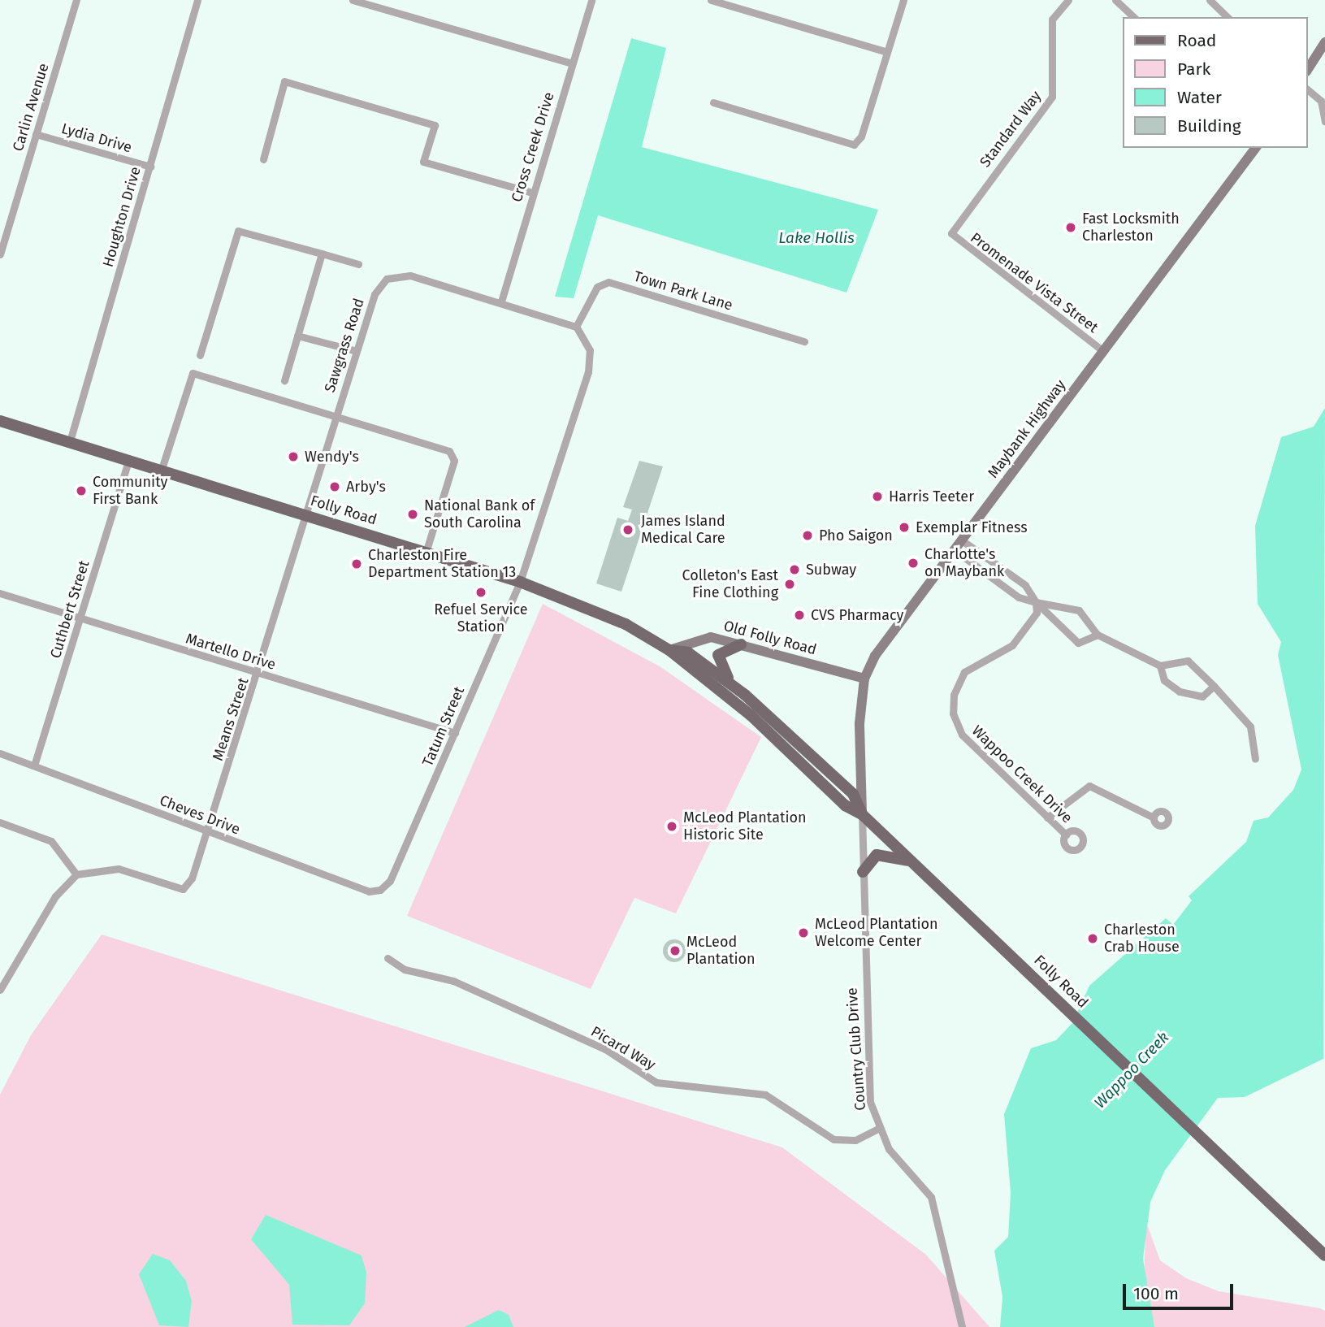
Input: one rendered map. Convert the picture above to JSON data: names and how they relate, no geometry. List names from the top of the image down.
{
  "streets": {
    "main road": ["Maybank Highway", "Folly Road", "Old Folly Road"],
    "street": [
      "Carlin Avenue",
      "Standard Way",
      "Lydia Drive",
      "Cross Creek Drive",
      "Houghton Drive",
      "Promenade Vista Street",
      "Town Park Lane",
      "Sawgrass Road",
      "Cuthbert Street",
      "Martello Drive",
      "Means Street",
      "Tatum Street",
      "Wappoo Creek Drive",
      "Cheves Drive",
      "Picard Way",
      "Country Club Drive"
    ]
  },
  "crossings": [
    ["Carlin Avenue", "Lydia Drive"],
    ["Standard Way", "Promenade Vista Street"],
    ["Lydia Drive", "Houghton Drive"],
    ["Cross Creek Drive", "Sawgrass Road"],
    ["Houghton Drive", "Folly Road"],
    ["Promenade Vista Street", "Maybank Highway"],
    ["Town Park Lane", "Sawgrass Road"],
    ["Sawgrass Road", "Folly Road"],
    ["Sawgrass Road", "Means Street"],
    ["Maybank Highway", "Folly Road"],
    ["Maybank Highway", "Old Folly Road"],
    ["Maybank Highway", "Country Club Drive"],
    ["Folly Road", "Cuthbert Street"],
    ["Folly Road", "Old Folly Road"],
    ["Folly Road", "Means Street"],
    ["Folly Road", "Tatum Street"],
    ["Folly Road", "Country Club Drive"],
    ["Cuthbert Street", "Martello Drive"],
    ["Cuthbert Street", "Cheves Drive"],
    ["Martello Drive", "Means Street"],
    ["Martello Drive", "Tatum Street"],
    ["Means Street", "Cheves Drive"],
    ["Tatum Street", "Cheves Drive"],
    ["Picard Way", "Country Club Drive"]
  ],
  "water": ["Lake Hollis", "Wappoo Creek"],
  "places": [
    "Fast Locksmith Charleston",
    "Wendy's",
    "Arby's",
    "Community First Bank",
    "Harris Teeter",
    "National Bank of South Carolina",
    "Exemplar Fitness",
    "James Island Medical Care",
    "Pho Saigon",
    "Charlotte's on Maybank",
    "Charleston Fire Department Station 13",
    "Subway",
    "Colleton's East Fine Clothing",
    "Refuel Service Station",
    "CVS Pharmacy",
    "McLeod Plantation Historic Site",
    "McLeod Plantation Welcome Center",
    "Charleston Crab House",
    "McLeod Plantation"
  ],
  "legend": [
    "Road",
    "Park",
    "Water",
    "Building"
  ],
  "scale_bar": "100 m"
}
